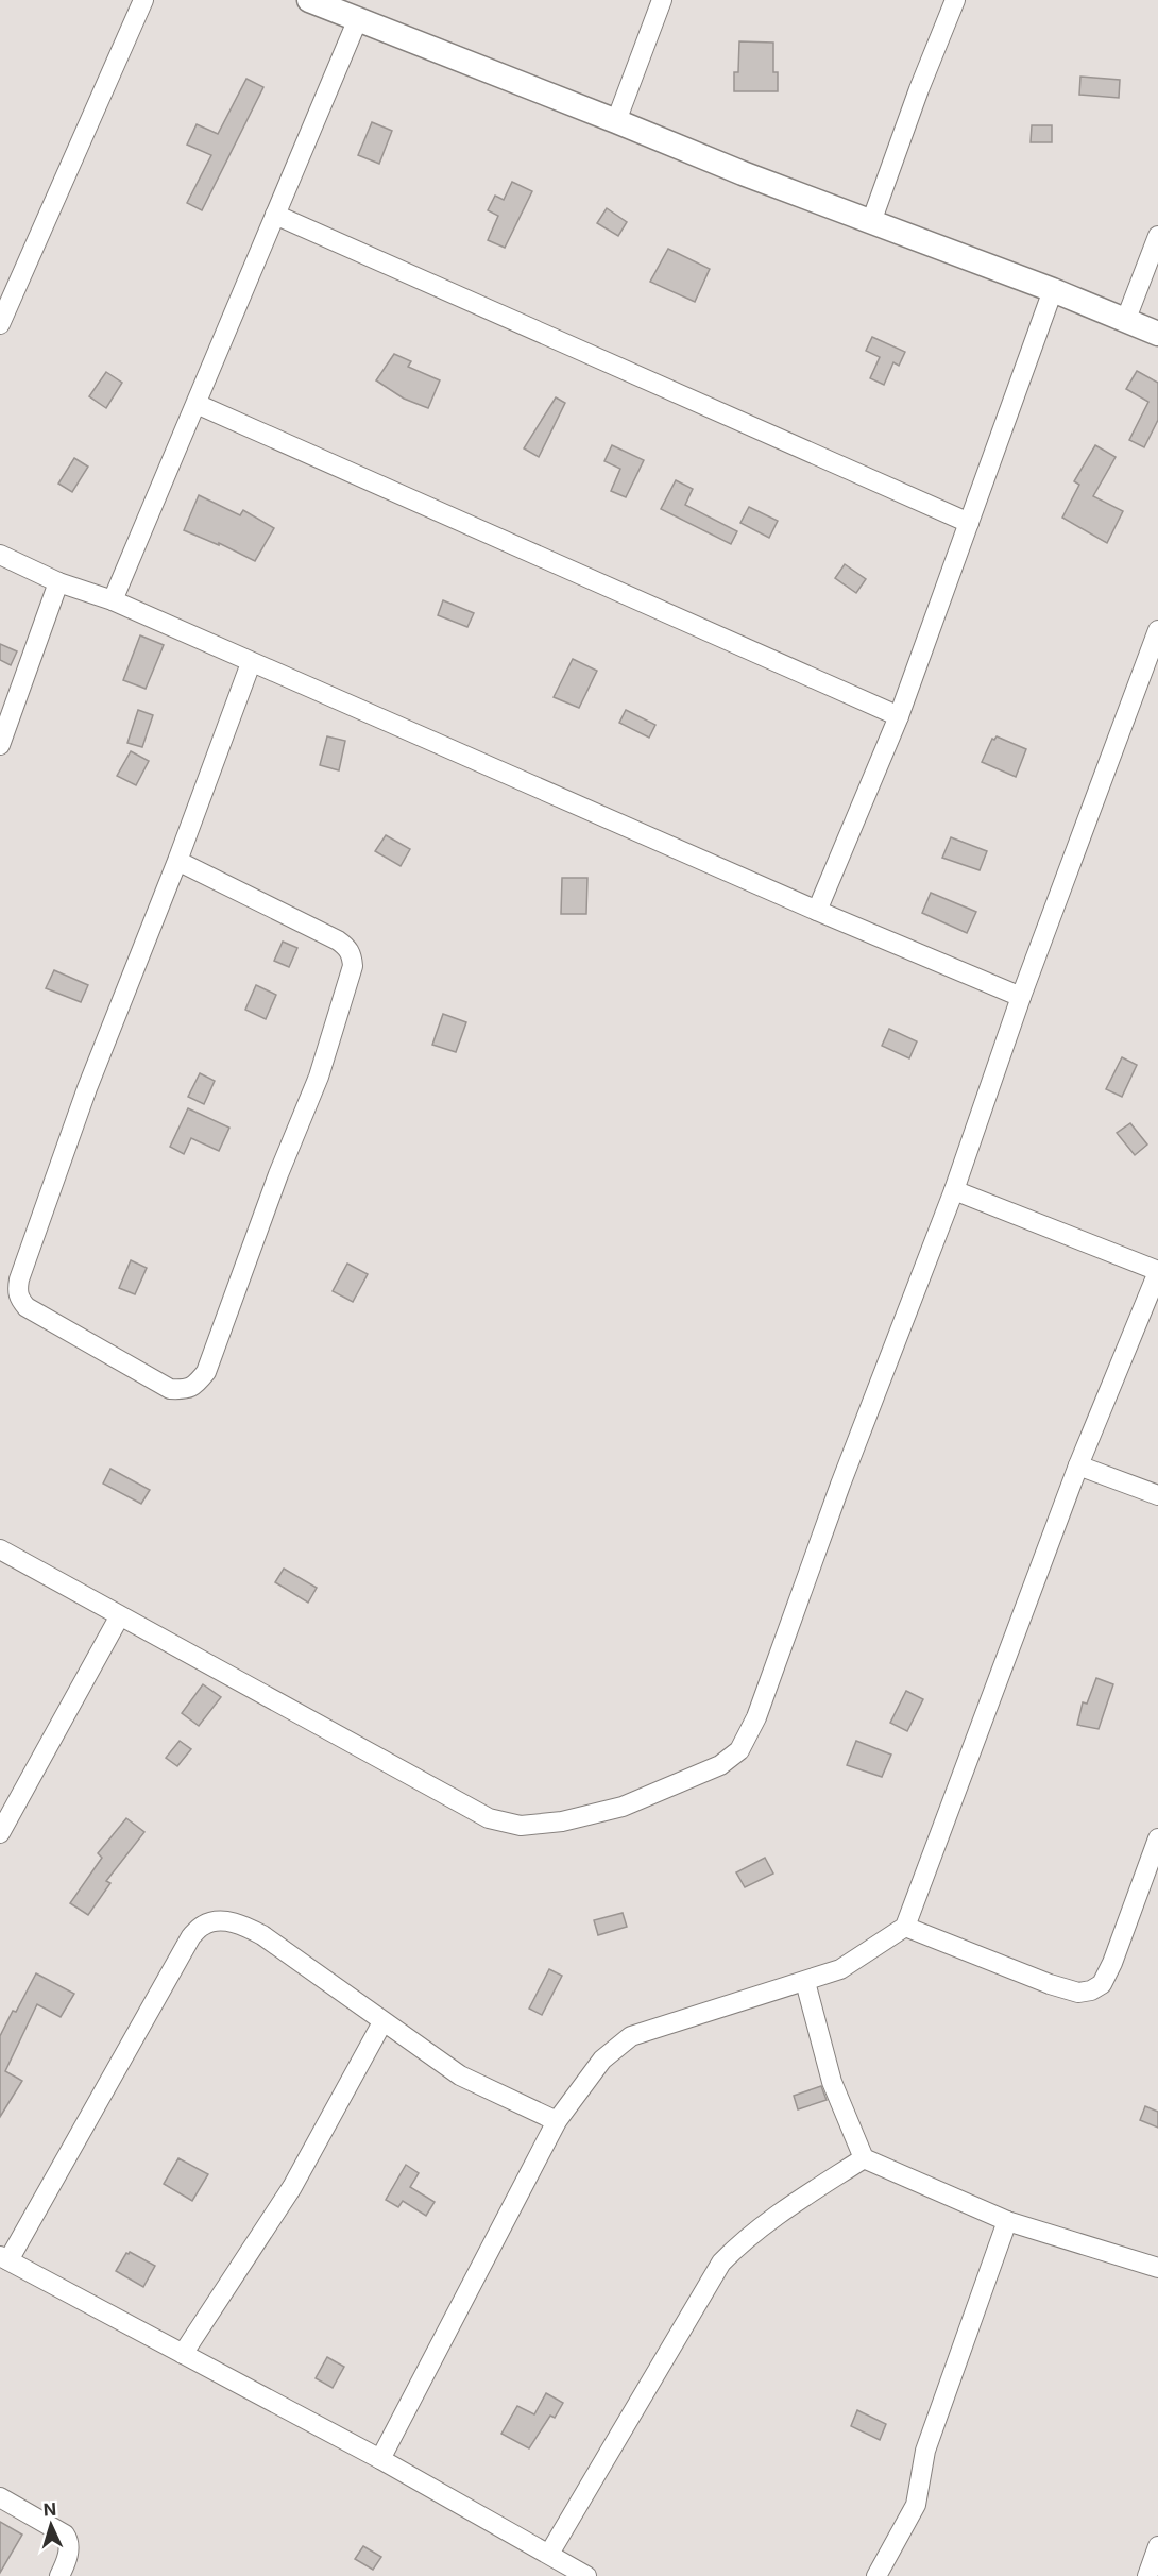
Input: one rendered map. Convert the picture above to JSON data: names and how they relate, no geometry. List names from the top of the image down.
{
  "north": "top"
}
